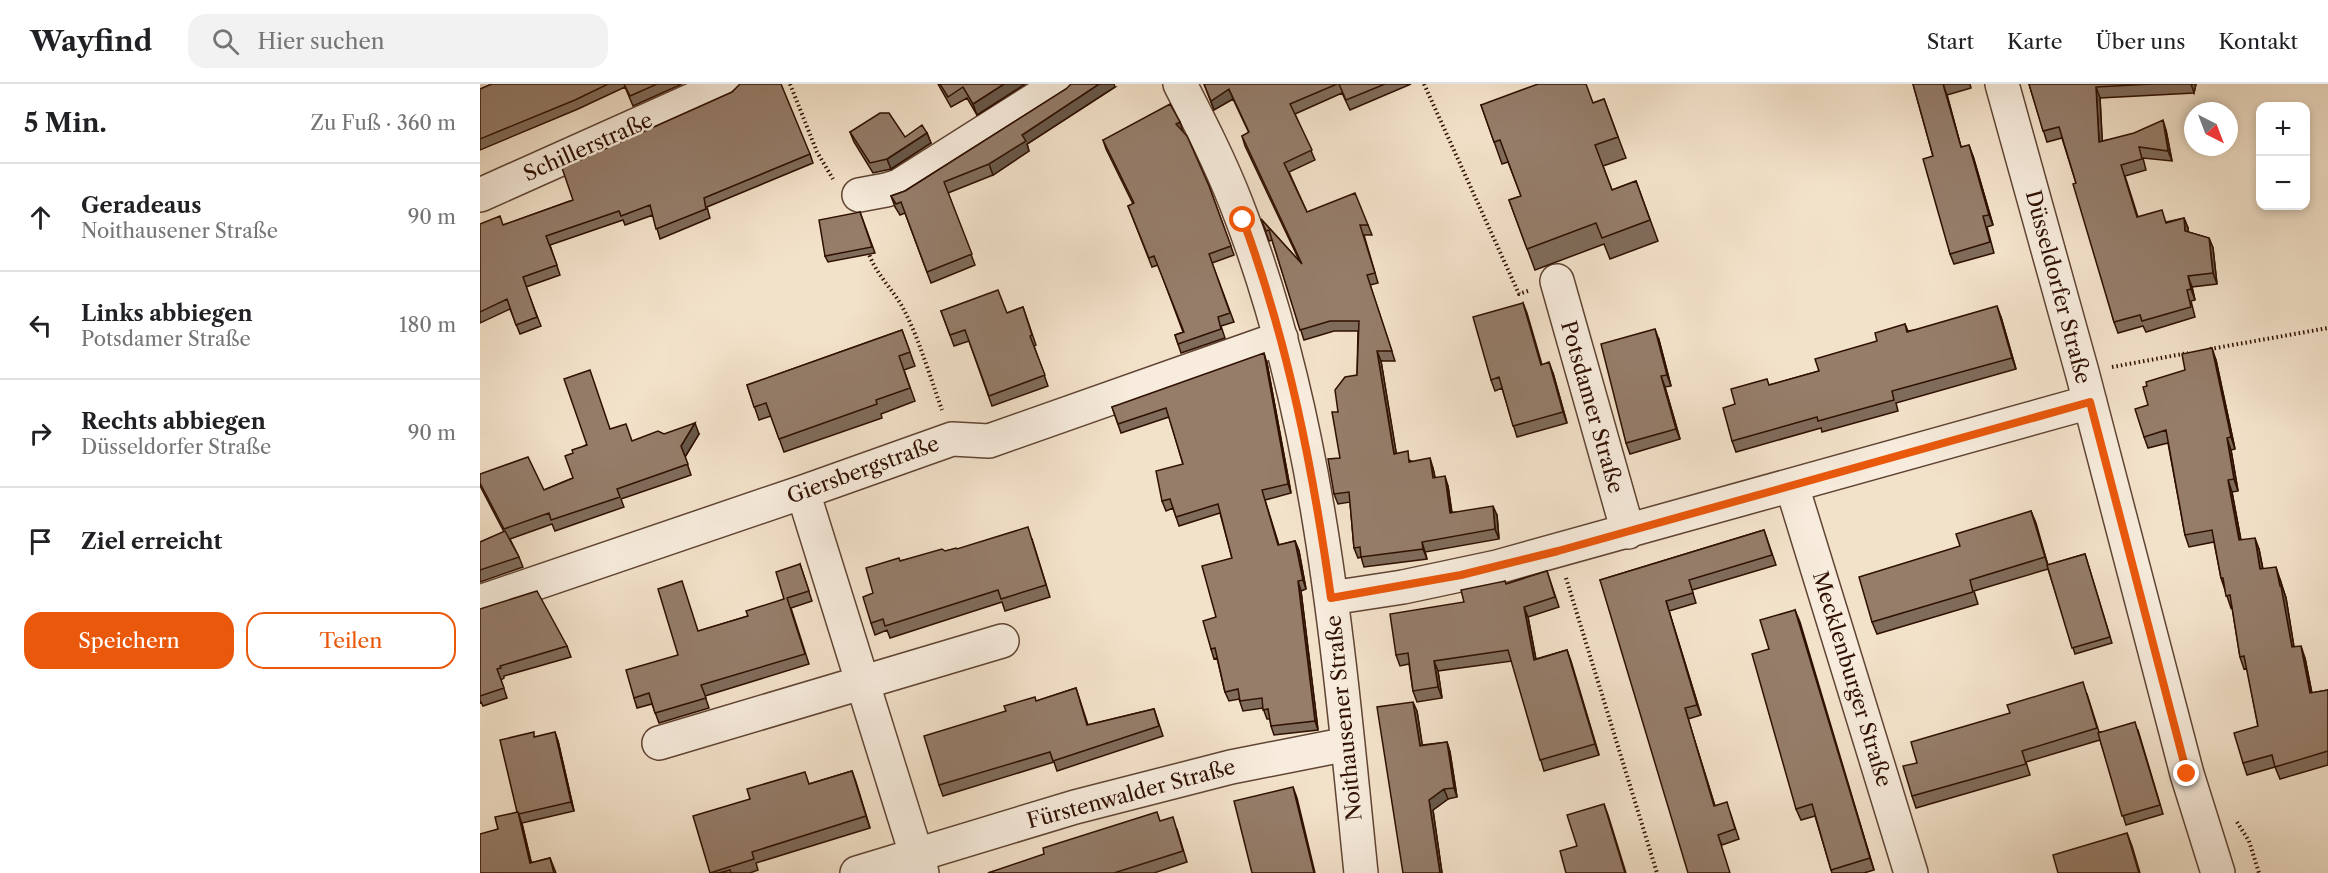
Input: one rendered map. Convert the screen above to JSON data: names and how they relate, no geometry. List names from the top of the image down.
{
  "streets": {
    "street": [
      "Schillerstraße",
      "Düsseldorfer Straße",
      "Potsdamer Straße",
      "Giersbergstraße",
      "Mecklenburger Straße",
      "Noithausener Straße",
      "Fürstenwalder Straße"
    ]
  },
  "crossings": [
    ["Giersbergstraße", "Noithausener Straße"],
    ["Noithausener Straße", "Fürstenwalder Straße"]
  ],
  "north": "bottom right",
  "page": {
    "header": "Wayfind",
    "search": "Hier suchen",
    "nav": [
      "Start",
      "Karte",
      "Über uns",
      "Kontakt"
    ],
    "heading": ["5 Min.", "Zu Fuß · 360 m"],
    "map_buttons": ["+", "−"],
    "list": [
      ["Geradeaus", "Noithausener Straße", "90 m"],
      ["Links abbiegen", "Potsdamer Straße", "180 m"],
      ["Rechts abbiegen", "Düsseldorfer Straße", "90 m"],
      "Ziel erreicht"
    ],
    "buttons": ["Speichern", "Teilen"]
  }
}
